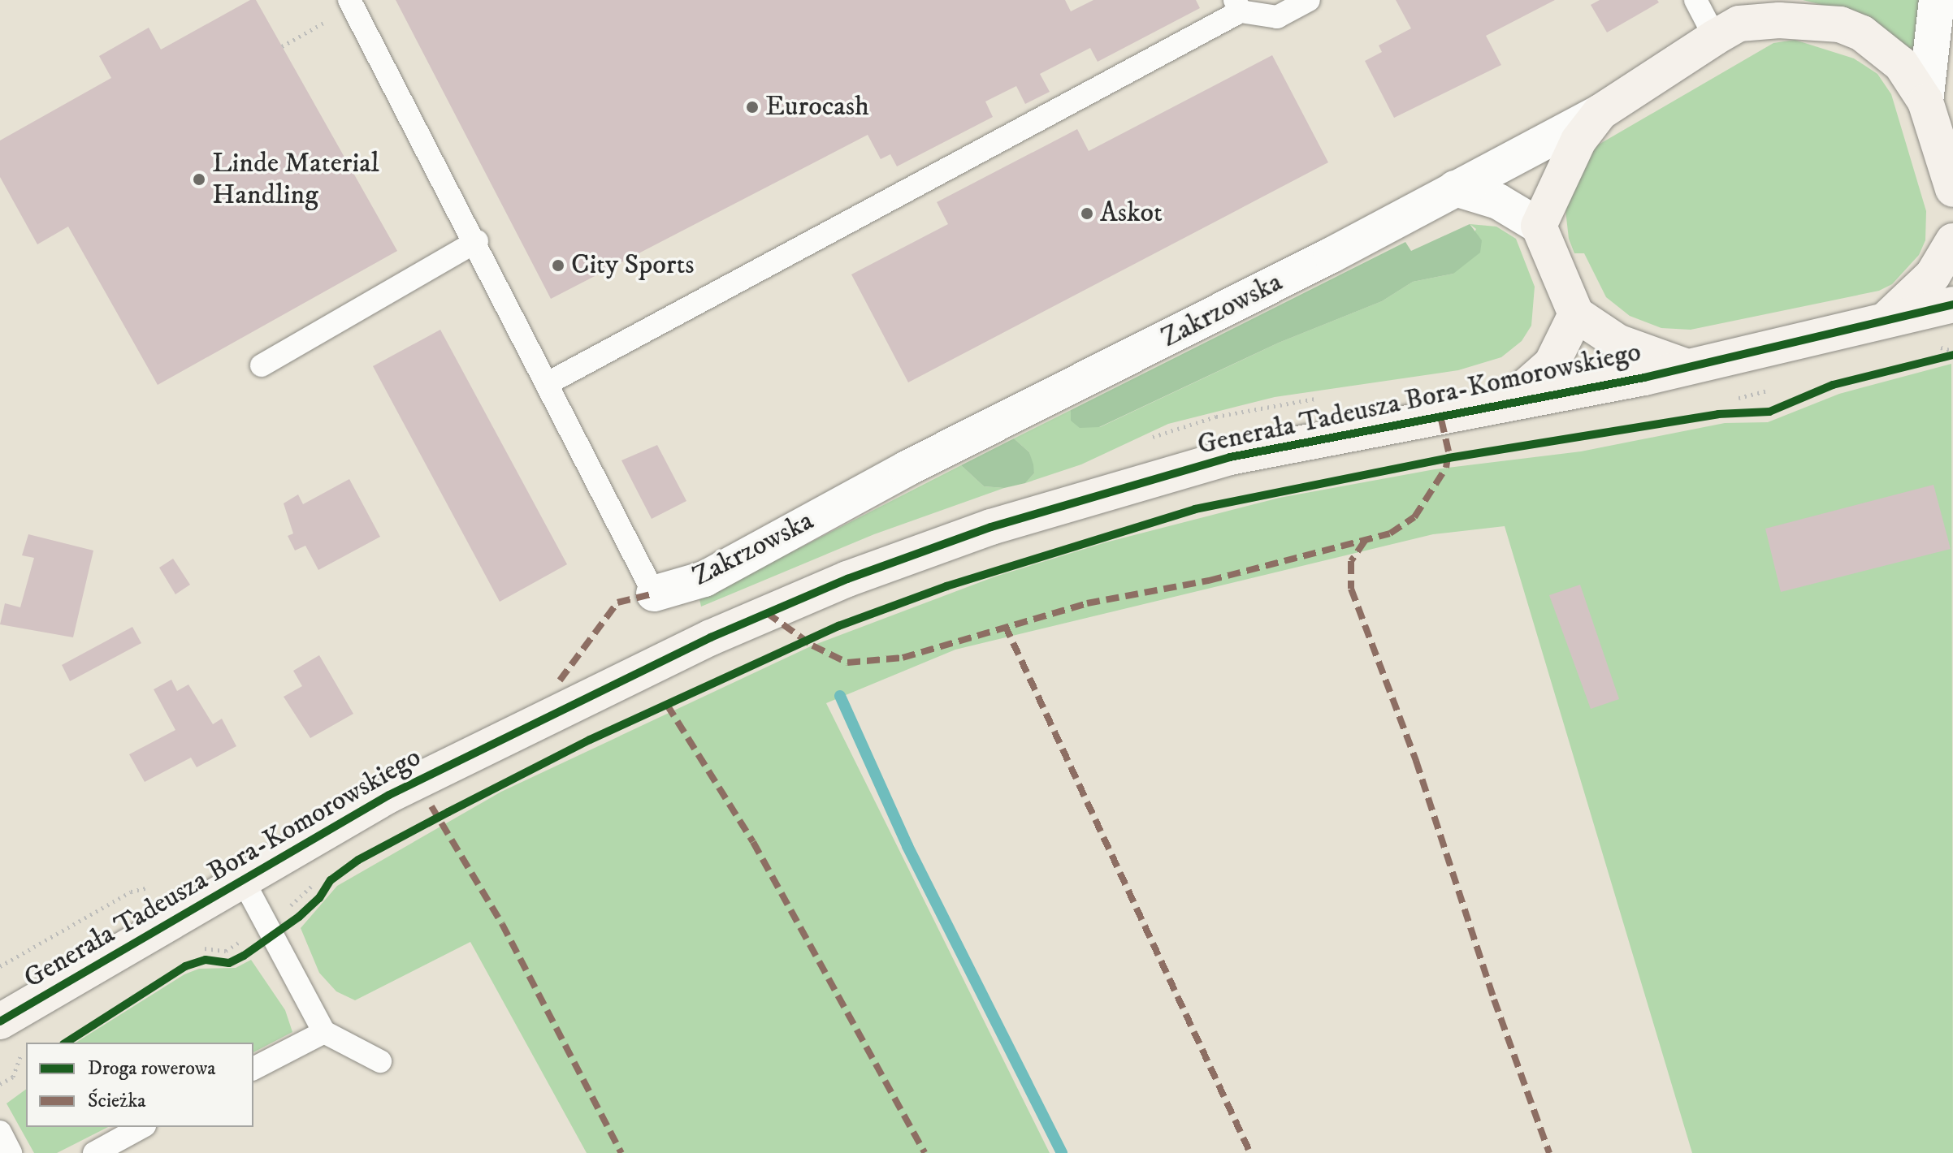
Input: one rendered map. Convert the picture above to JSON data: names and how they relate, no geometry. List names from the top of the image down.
{
  "streets": {
    "street": ["Zakrzowska", "Generała Tadeusza Bora-Komorowskiego"]
  },
  "places": [
    "Eurocash",
    "Linde Material Handling",
    "Askot",
    "City Sports"
  ],
  "legend": ["Droga rowerowa", "Ścieżka"]
}
